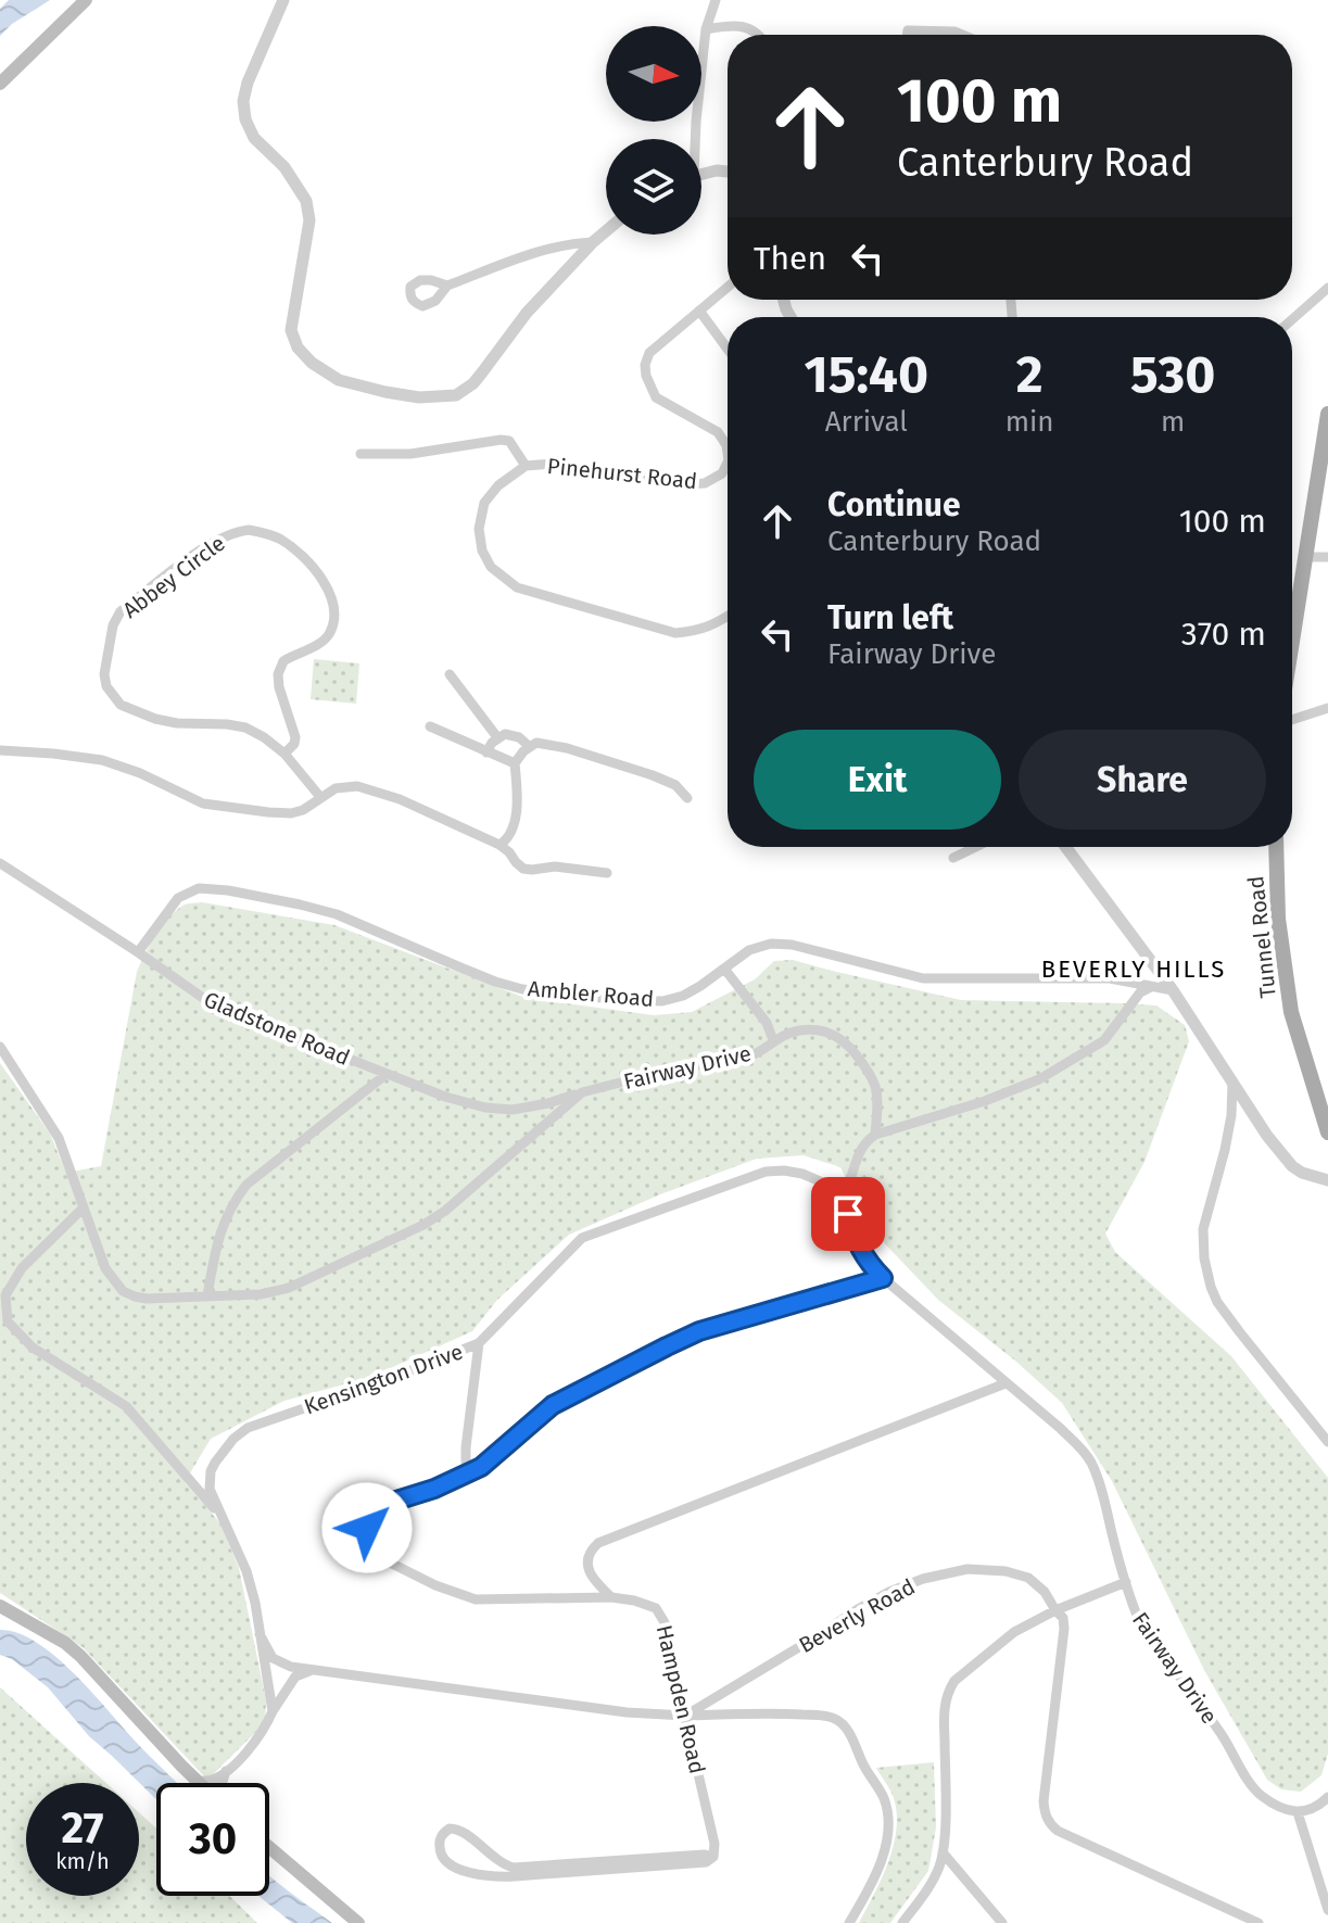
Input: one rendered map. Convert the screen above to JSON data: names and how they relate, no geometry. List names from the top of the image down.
{
  "streets": {
    "main road": ["Tunnel Road"],
    "street": [
      "Pinehurst Road",
      "Abbey Circle",
      "Ambler Road",
      "Gladstone Road",
      "Fairway Drive",
      "Kensington Drive",
      "Beverly Road",
      "Hampden Road"
    ]
  },
  "crossings": [
    ["Ambler Road", "Gladstone Road"],
    ["Gladstone Road", "Fairway Drive"],
    ["Fairway Drive", "Kensington Drive"],
    ["Fairway Drive", "Hampden Road"],
    ["Beverly Road", "Hampden Road"]
  ],
  "districts": ["BEVERLY HILLS"],
  "north": "right",
  "page": {
    "turn": ["100 m", "Canterbury Road"],
    "then": "Then",
    "eta": [
      "15:40",
      "Arrival",
      "2",
      "min",
      "530",
      "m"
    ],
    "list": [
      {
        "name": "Continue",
        "note": "Canterbury Road",
        "value": "100 m"
      },
      {
        "name": "Turn left",
        "note": "Fairway Drive",
        "value": "370 m"
      }
    ],
    "buttons": ["Exit", "Share"],
    "speed": "27 km/h",
    "limit": "30"
  }
}
